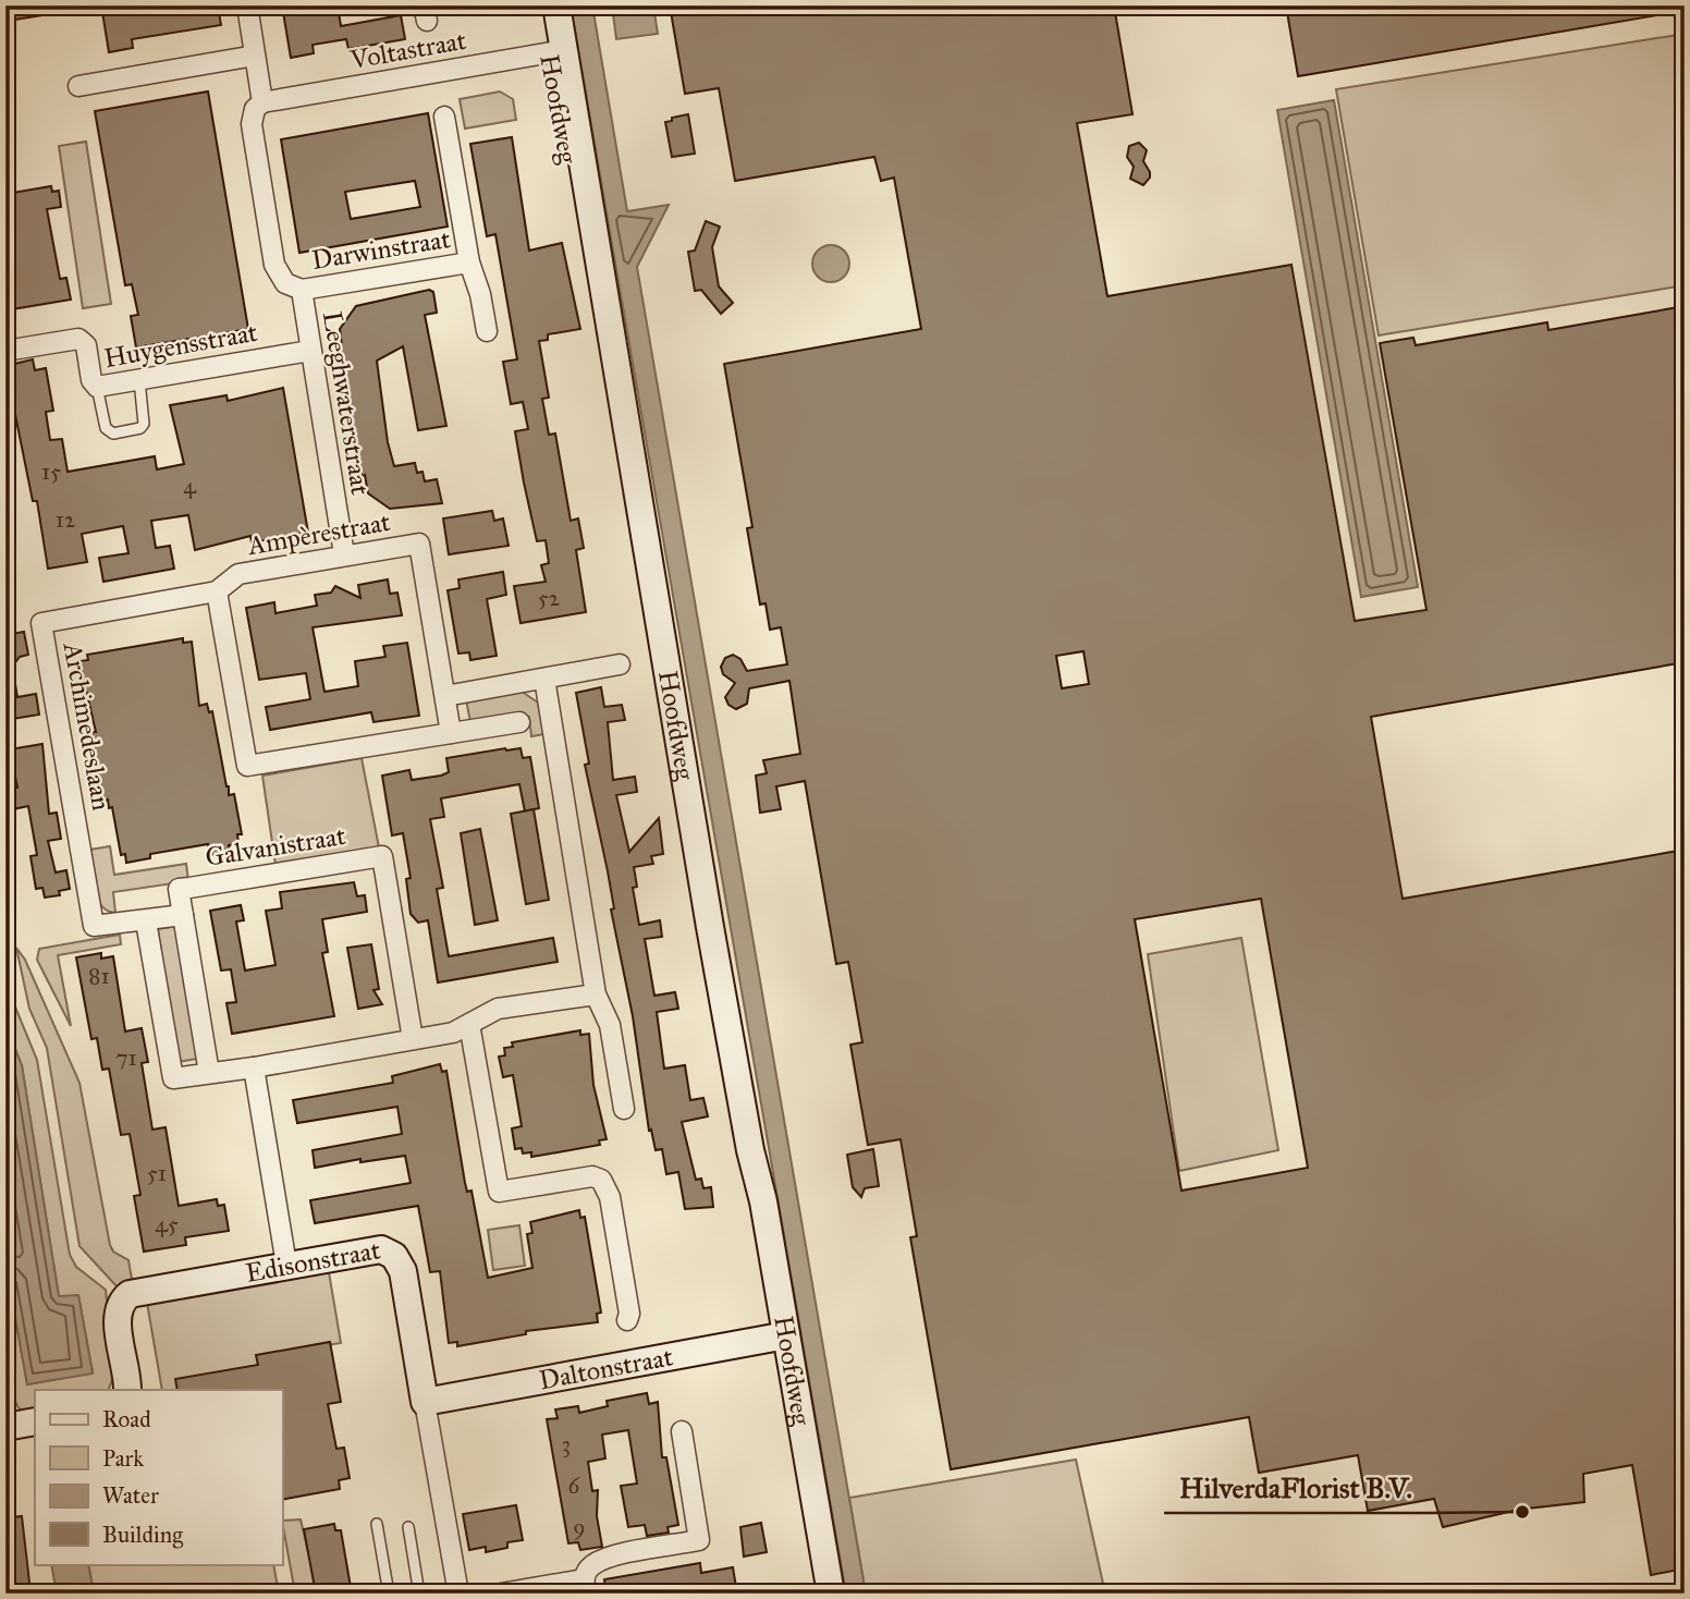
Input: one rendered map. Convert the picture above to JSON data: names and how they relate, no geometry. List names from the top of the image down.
{
  "streets": {
    "main road": ["Hoofdweg", "Edisonstraat", "Daltonstraat"],
    "street": [
      "Voltastraat",
      "Darwinstraat",
      "Huygensstraat",
      "Leeghwaterstraat",
      "Ampèrestraat",
      "Archimedeslaan",
      "Galvanistraat"
    ]
  },
  "crossings": [
    ["Voltastraat", "Hoofdweg"],
    ["Voltastraat", "Leeghwaterstraat"],
    ["Hoofdweg", "Daltonstraat"],
    ["Darwinstraat", "Leeghwaterstraat"],
    ["Huygensstraat", "Leeghwaterstraat"],
    ["Leeghwaterstraat", "Ampèrestraat"],
    ["Ampèrestraat", "Archimedeslaan"],
    ["Archimedeslaan", "Galvanistraat"],
    ["Edisonstraat", "Daltonstraat"]
  ],
  "places": ["HilverdaFlorist B.V."],
  "house_numbers": [
    "15",
    "4",
    "12",
    "52",
    "81",
    "71",
    "51",
    "45",
    "3",
    "6",
    "9"
  ],
  "legend": [
    "Road",
    "Park",
    "Water",
    "Building"
  ]
}
